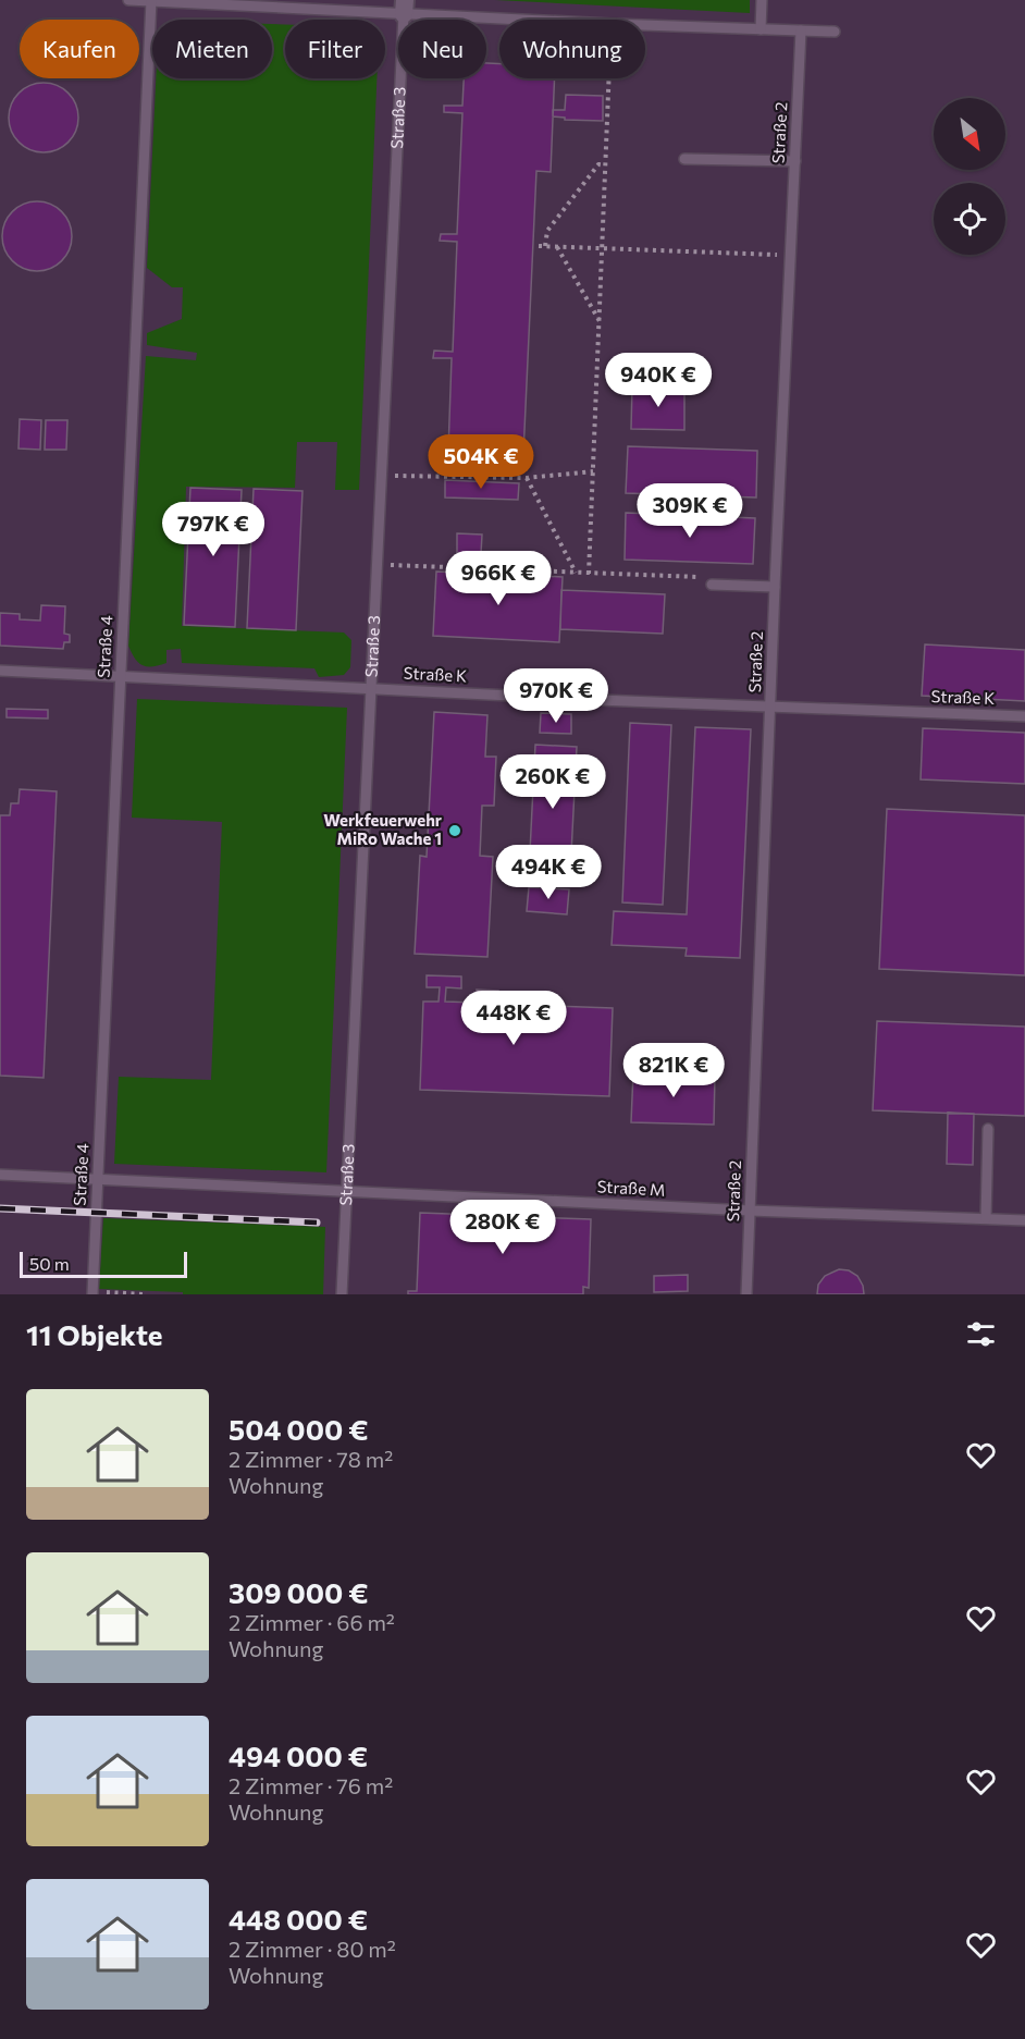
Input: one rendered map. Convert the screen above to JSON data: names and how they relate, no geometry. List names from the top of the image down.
{
  "streets": {
    "lane": [
      "Straße 3",
      "Straße 2",
      "Straße 4",
      "Straße K",
      "Straße M"
    ]
  },
  "crossings": [
    ["Straße 3", "Straße K"],
    ["Straße 3", "Straße M"],
    ["Straße 2", "Straße K"],
    ["Straße 2", "Straße M"],
    ["Straße 4", "Straße K"],
    ["Straße 4", "Straße M"]
  ],
  "places": ["Werkfeuerwehr MiRo Wache 1"],
  "scale_bar": "50 m",
  "north": "bottom right",
  "page": {
    "chip": [
      "Kaufen",
      "Mieten",
      "Filter",
      "Neu",
      "Wohnung"
    ],
    "price": [
      "940K €",
      "504K €",
      "309K €",
      "797K €",
      "966K €",
      "970K €",
      "260K €",
      "494K €",
      "448K €",
      "821K €",
      "280K €"
    ],
    "scale": "50 m",
    "heading": "11 Objekte",
    "list": [
      {
        "name": "504 000 €",
        "note": "2 Zimmer · 78 m² · Wohnung"
      },
      {
        "name": "309 000 €",
        "note": "2 Zimmer · 66 m² · Wohnung"
      },
      {
        "name": "494 000 €",
        "note": "2 Zimmer · 76 m² · Wohnung"
      },
      {
        "name": "448 000 €",
        "note": "2 Zimmer · 80 m² · Wohnung"
      }
    ]
  }
}
